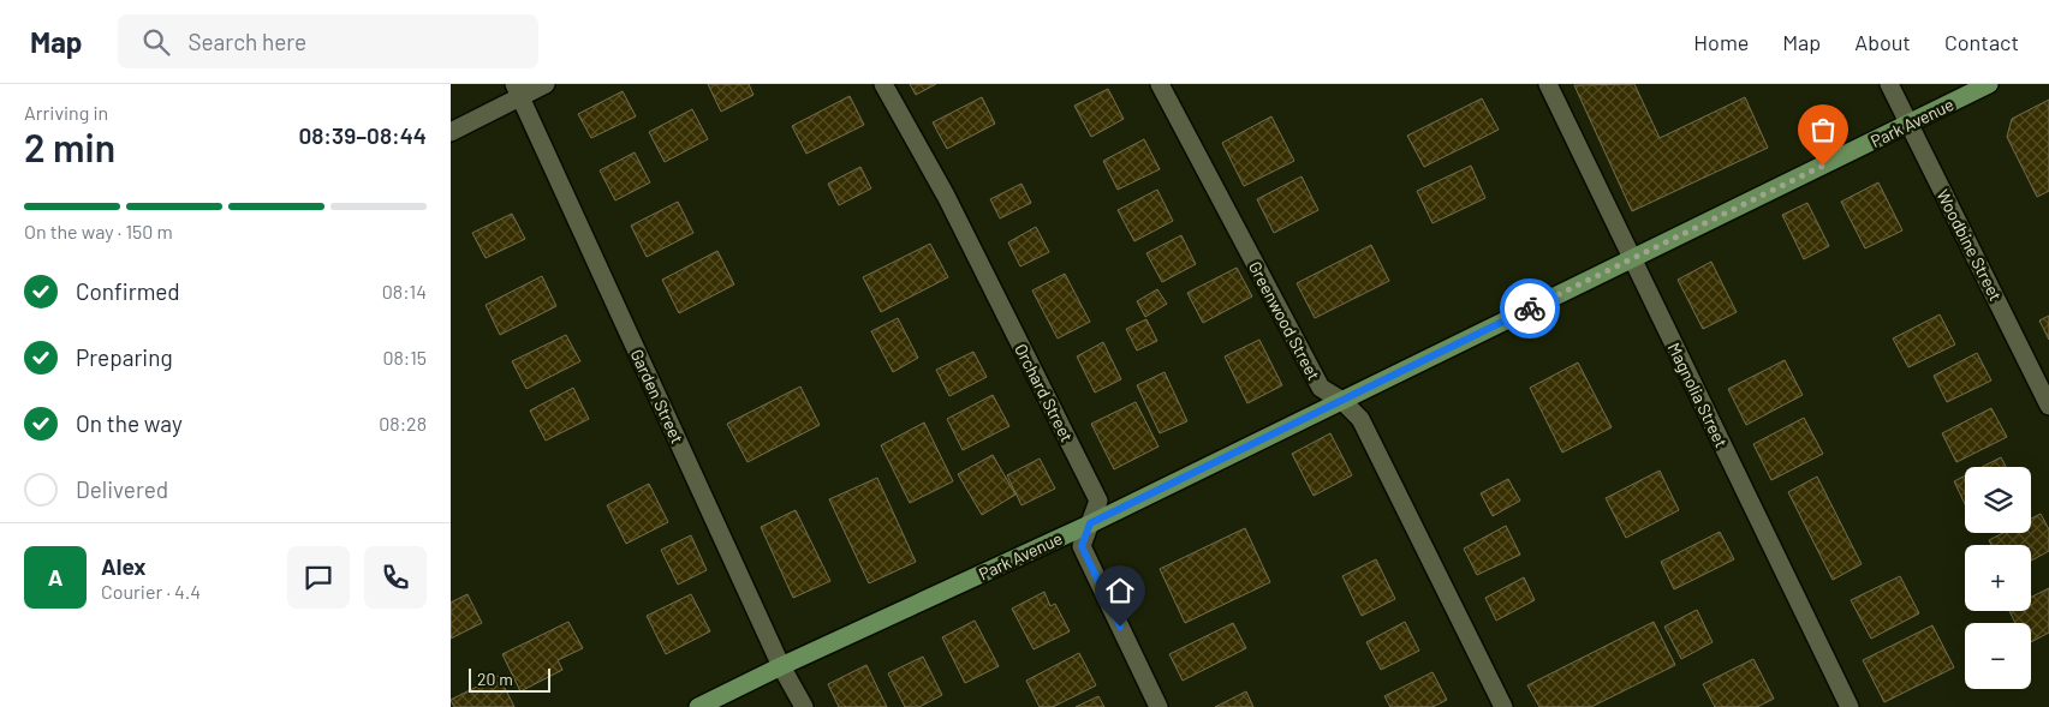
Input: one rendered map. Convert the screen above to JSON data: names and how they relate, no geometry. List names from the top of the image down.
{
  "streets": {
    "main road": ["Park Avenue"],
    "street": [
      "Woodbine Street",
      "Greenwood Street",
      "Orchard Street",
      "Magnolia Street",
      "Garden Street"
    ]
  },
  "crossings": [
    ["Park Avenue", "Woodbine Street"],
    ["Park Avenue", "Greenwood Street"],
    ["Park Avenue", "Orchard Street"],
    ["Park Avenue", "Magnolia Street"],
    ["Park Avenue", "Garden Street"]
  ],
  "scale_bar": "20 m",
  "page": {
    "header": "Map",
    "search": "Search here",
    "nav": [
      "Home",
      "Map",
      "About",
      "Contact"
    ],
    "heading": ["2 min", "Arriving in", "08:39–08:44"],
    "panel": ["Alex", "Courier · 4.4"],
    "bar": "On the way · 150 m",
    "list": [
      ["Confirmed", "08:14"],
      ["Preparing", "08:15"],
      ["On the way", "08:28"],
      "Delivered"
    ],
    "map_buttons": ["+", "−"],
    "round": "A",
    "scale": "20 m"
  }
}
